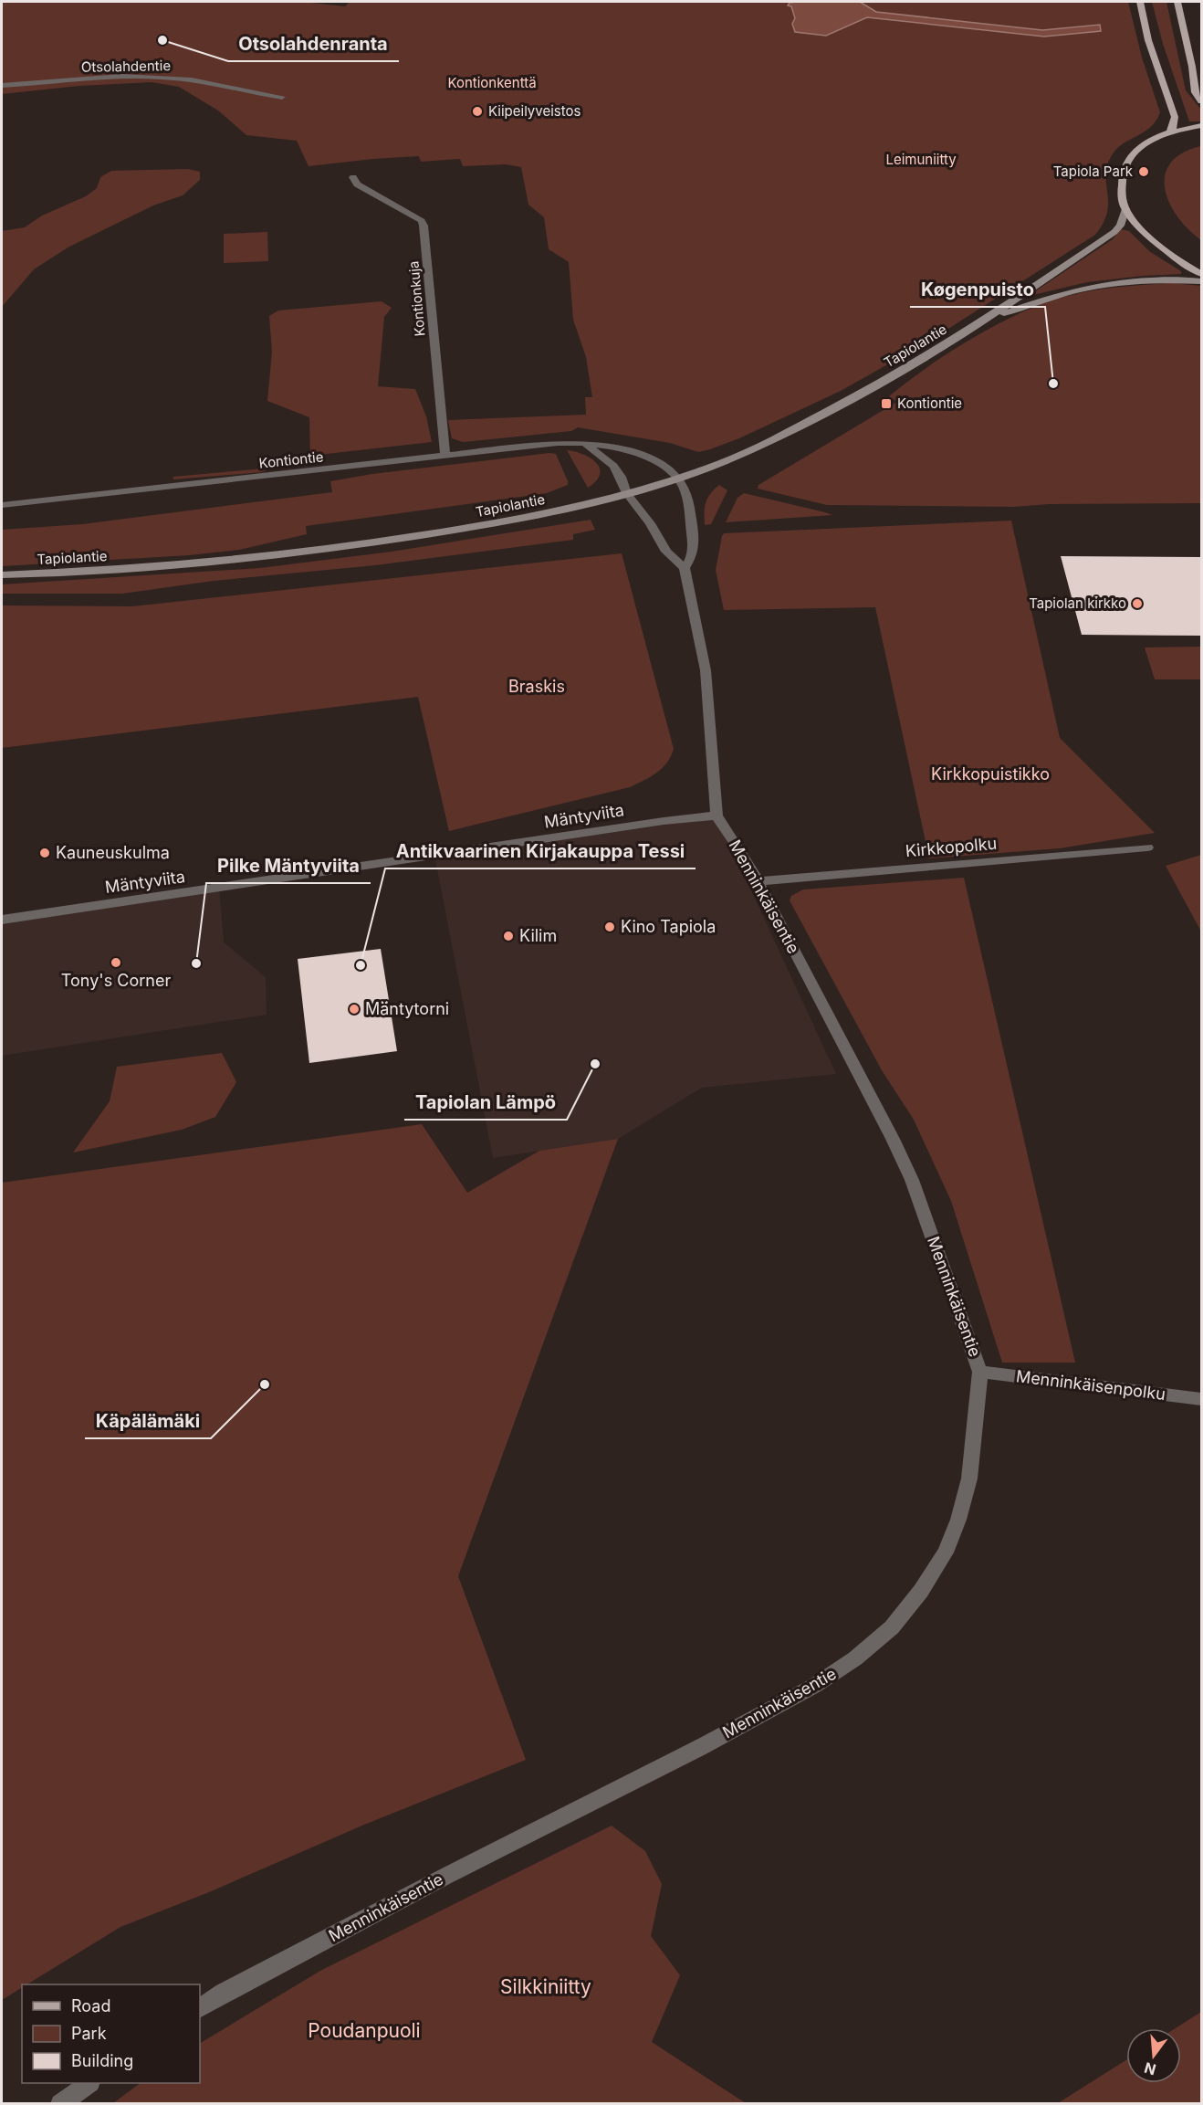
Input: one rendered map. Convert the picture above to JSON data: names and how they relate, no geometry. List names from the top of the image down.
{
  "streets": {
    "main road": ["Tapiolantie"],
    "street": [
      "Otsolahdentie",
      "Kontionkuja",
      "Kontiontie",
      "Mäntyviita",
      "Kirkkopolku",
      "Menninkäisentie",
      "Menninkäisenpolku"
    ]
  },
  "crossings": [
    ["Kontionkuja", "Kontiontie"],
    ["Tapiolantie", "Kontiontie"],
    ["Mäntyviita", "Menninkäisentie"],
    ["Kirkkopolku", "Menninkäisentie"],
    ["Menninkäisentie", "Menninkäisenpolku"]
  ],
  "parks": [
    "Kontionkenttä",
    "Leimuniitty",
    "Braskis",
    "Kirkkopuistikko",
    "Silkkiniitty",
    "Poudanpuoli"
  ],
  "places": {
    "other": [
      "Otsolahdenranta",
      "Kiipeilyveistos",
      "Tapiola Park",
      "Køgenpuisto",
      "Tapiolan kirkko",
      "Kauneuskulma",
      "Kino Tapiola",
      "Kilim",
      "Tony's Corner",
      "Pilke Mäntyviita",
      "Antikvaarinen Kirjakauppa Tessi",
      "Mäntytorni",
      "Tapiolan Lämpö",
      "Käpälämäki"
    ],
    "transit": ["Kontiontie"]
  },
  "legend": ["Road", "Park", "Building"],
  "north": "bottom"
}
